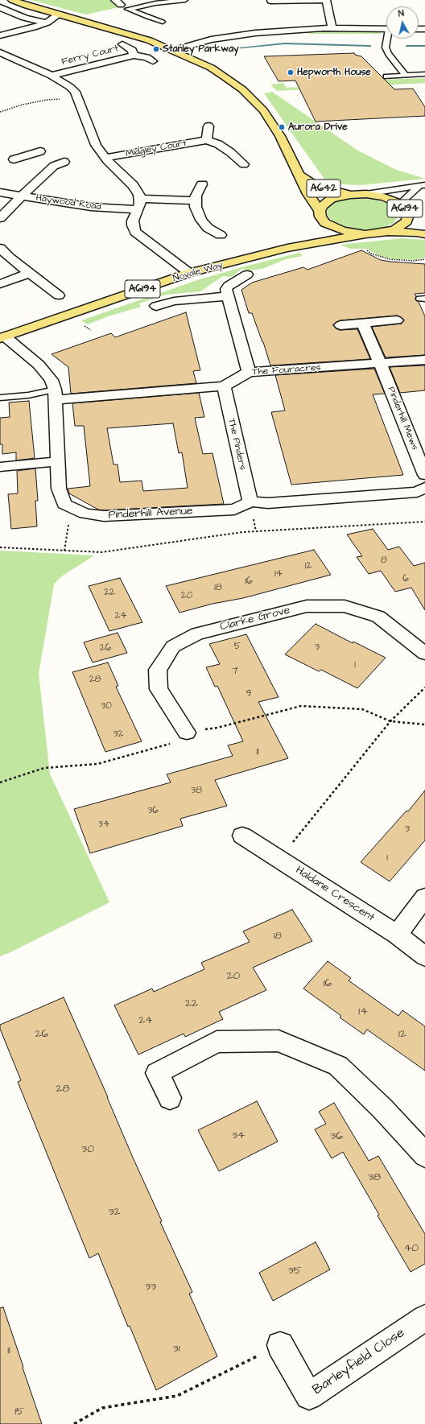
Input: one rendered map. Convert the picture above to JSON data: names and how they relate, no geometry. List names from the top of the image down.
{
  "streets": {
    "main road": ["A642", "A6194", "Novale Way"],
    "street": [
      "Ferry Court",
      "Midgley Court",
      "Haywood Road",
      "The Fouracres",
      "Pinderhill Mews",
      "The Pinders",
      "Pinderhill Avenue",
      "Clarke Grove",
      "Haldane Crescent",
      "Barleyfield Close"
    ]
  },
  "crossings": [
    ["A642", "A6194"],
    ["A642", "Novale Way"],
    ["A6194", "Novale Way"],
    ["The Fouracres", "Pinderhill Mews"],
    ["The Fouracres", "The Pinders"],
    ["The Pinders", "Pinderhill Avenue"]
  ],
  "places": ["Stanley Parkway", "Hepworth House", "Aurora Drive"],
  "house_numbers": [
    "8",
    "12",
    "14",
    "6",
    "16",
    "18",
    "22",
    "20",
    "24",
    "5",
    "3",
    "26",
    "1",
    "7",
    "28",
    "9",
    "30",
    "32",
    "11",
    "38",
    "36",
    "34",
    "3",
    "1",
    "18",
    "20",
    "16",
    "22",
    "14",
    "24",
    "26",
    "12",
    "28",
    "34",
    "36",
    "30",
    "38",
    "32",
    "40",
    "35",
    "33",
    "31",
    "11",
    "15"
  ],
  "north": "top"
}
